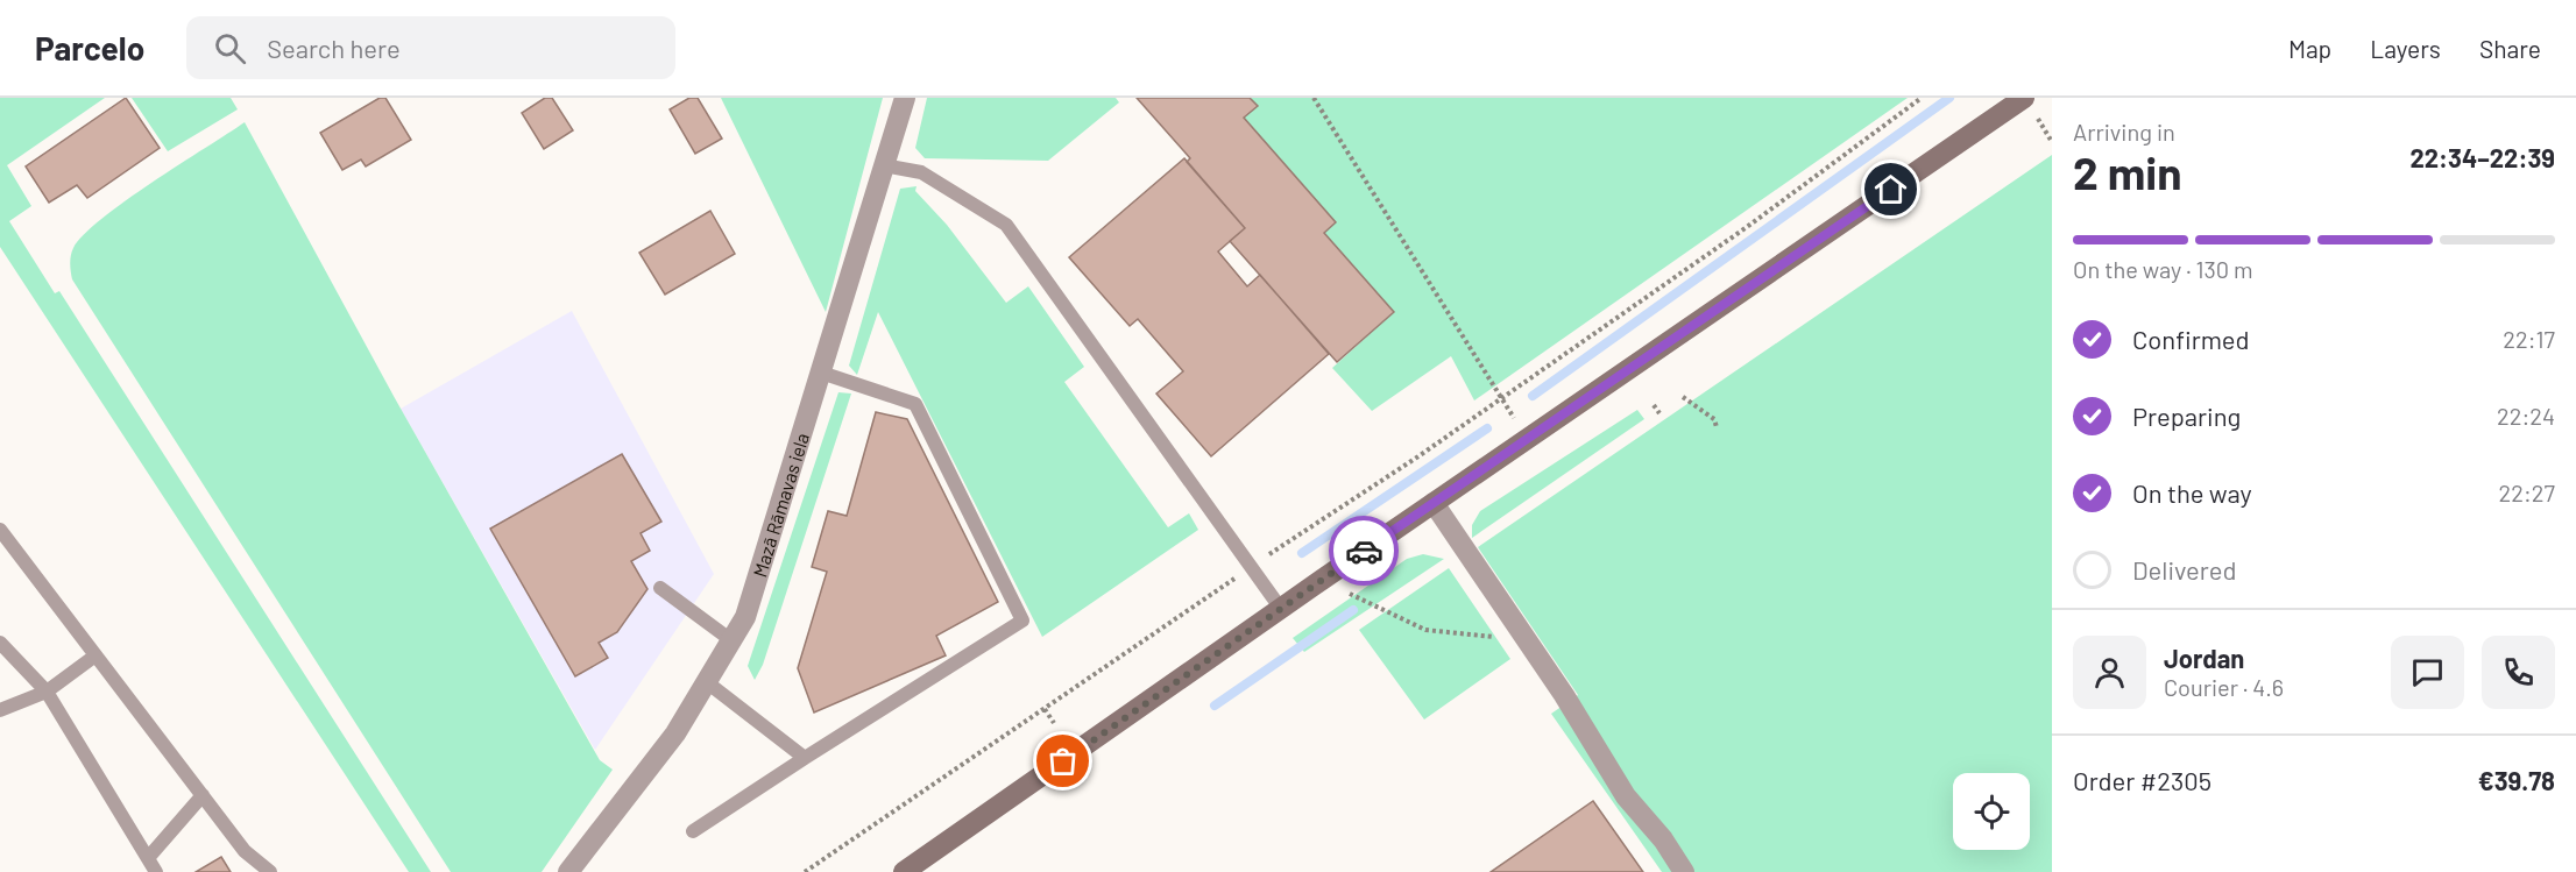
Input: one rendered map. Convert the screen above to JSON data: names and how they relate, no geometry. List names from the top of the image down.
{
  "streets": {
    "street": ["Mazā Rāmavas iela"]
  },
  "page": {
    "header": "Parcelo",
    "search": "Search here",
    "nav": ["Map", "Layers", "Share"],
    "heading": ["2 min", "Arriving in", "22:34–22:39"],
    "panel": [
      "Jordan",
      "Courier · 4.6",
      "Order #2305",
      "€39.78"
    ],
    "bar": "On the way · 130 m",
    "list": [
      ["Confirmed", "22:17"],
      ["Preparing", "22:24"],
      ["On the way", "22:27"],
      "Delivered"
    ]
  }
}
